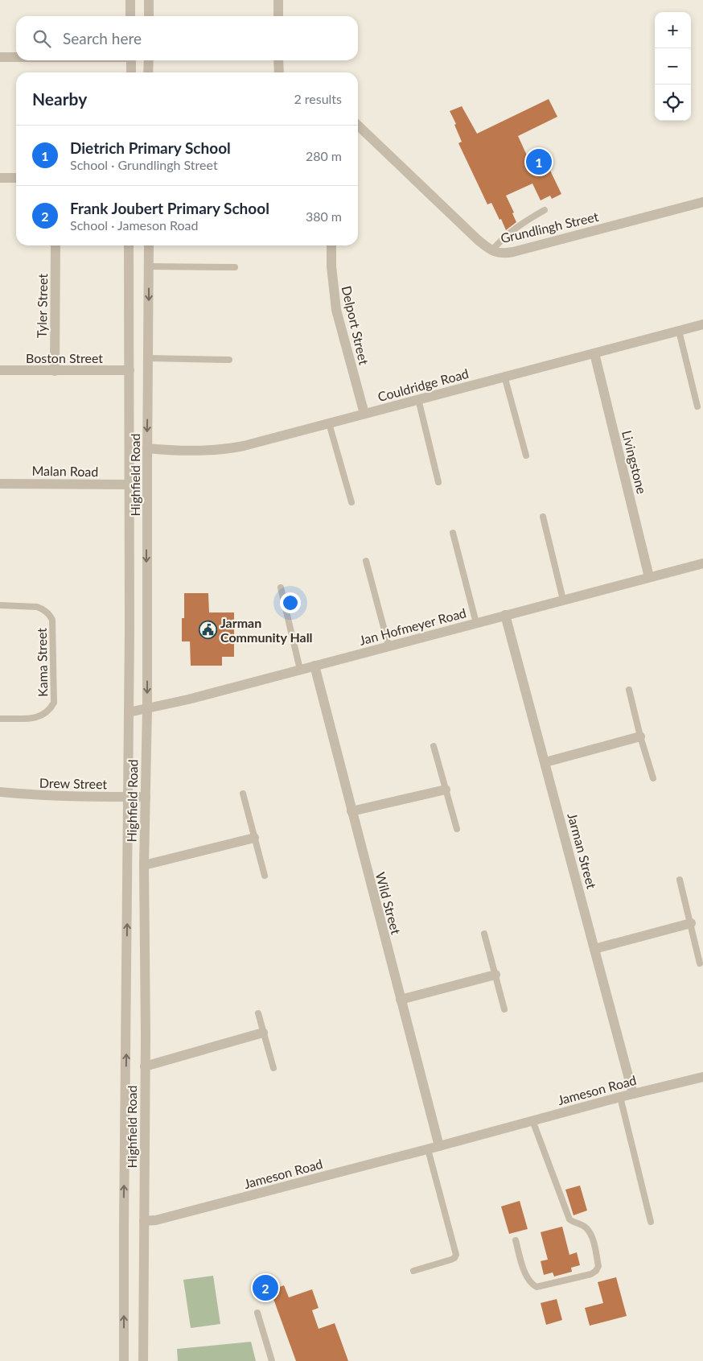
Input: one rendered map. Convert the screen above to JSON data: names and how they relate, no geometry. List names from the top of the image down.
{
  "streets": {
    "street": [
      "Grundlingh Street",
      "Tyler Street",
      "Delport Street",
      "Boston Street",
      "Couldridge Road",
      "Livingstone",
      "Malan Road",
      "Highfield Road",
      "Jan Hofmeyer Road",
      "Drew Street",
      "Jarman Street",
      "Wild Street",
      "Jameson Road"
    ],
    "lane": ["Kama Street"]
  },
  "crossings": [
    ["Tyler Street", "Boston Street"],
    ["Delport Street", "Couldridge Road"],
    ["Boston Street", "Highfield Road"],
    ["Couldridge Road", "Livingstone"],
    ["Couldridge Road", "Highfield Road"],
    ["Livingstone", "Jan Hofmeyer Road"],
    ["Malan Road", "Highfield Road"],
    ["Highfield Road", "Jan Hofmeyer Road"],
    ["Highfield Road", "Drew Street"],
    ["Highfield Road", "Jameson Road"],
    ["Jan Hofmeyer Road", "Jarman Street"],
    ["Jan Hofmeyer Road", "Wild Street"],
    ["Jarman Street", "Jameson Road"],
    ["Wild Street", "Jameson Road"]
  ],
  "places": {
    "public building": ["Jarman Community Hall"]
  },
  "page": {
    "map_buttons": ["+", "−"],
    "search": "Search here",
    "heading": ["Nearby", "2 results"],
    "list": [
      {
        "mark": "1",
        "name": "Dietrich Primary School",
        "note": "School · Grundlingh Street",
        "value": "280 m"
      },
      {
        "mark": "2",
        "name": "Frank Joubert Primary School",
        "note": "School · Jameson Road",
        "value": "380 m"
      }
    ],
    "pins": ["1", "2"]
  }
}
